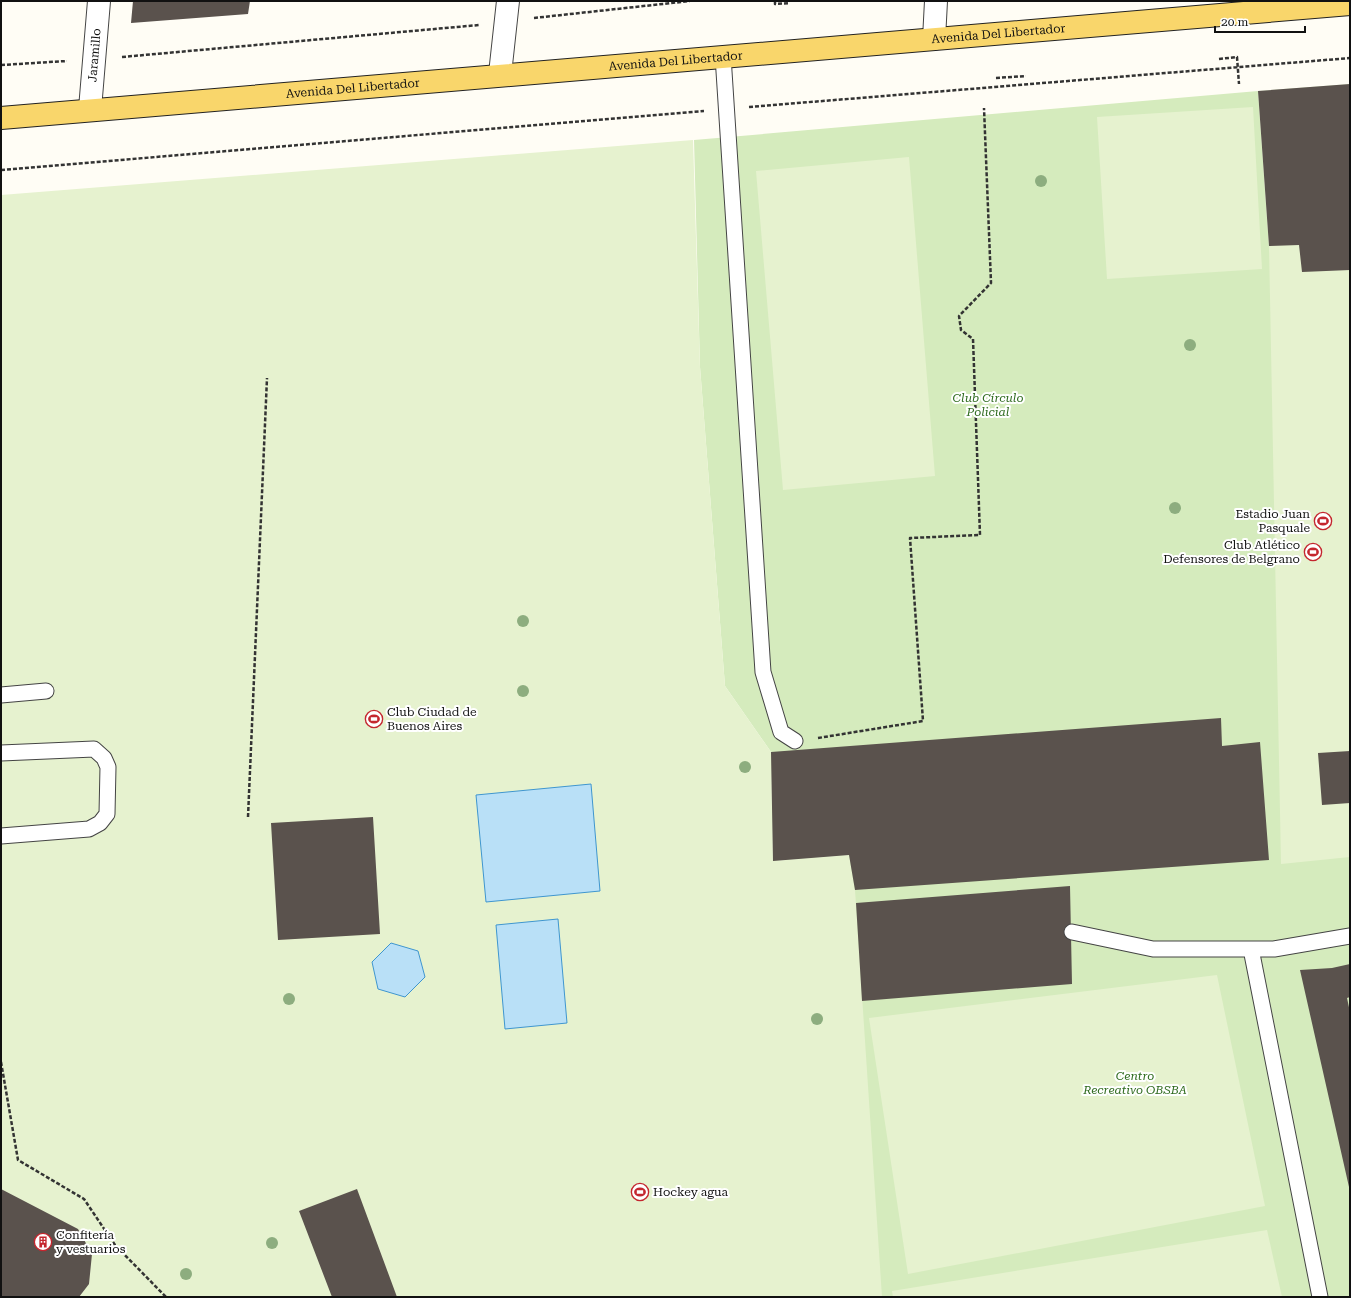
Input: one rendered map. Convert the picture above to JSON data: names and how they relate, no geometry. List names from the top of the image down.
{
  "streets": {
    "main road": ["Avenida Del Libertador"],
    "street": ["Jaramillo"]
  },
  "crossings": [
    ["Avenida Del Libertador", "Jaramillo"]
  ],
  "parks": ["Club Círculo Policial", "Centro Recreativo OBSBA"],
  "places": {
    "sports": [
      "Estadio Juan Pasquale",
      "Club Atlético Defensores de Belgrano",
      "Club Ciudad de Buenos Aires",
      "Hockey agua"
    ],
    "building": ["Confitería y vestuarios"]
  },
  "scale_bar": "20 m"
}
